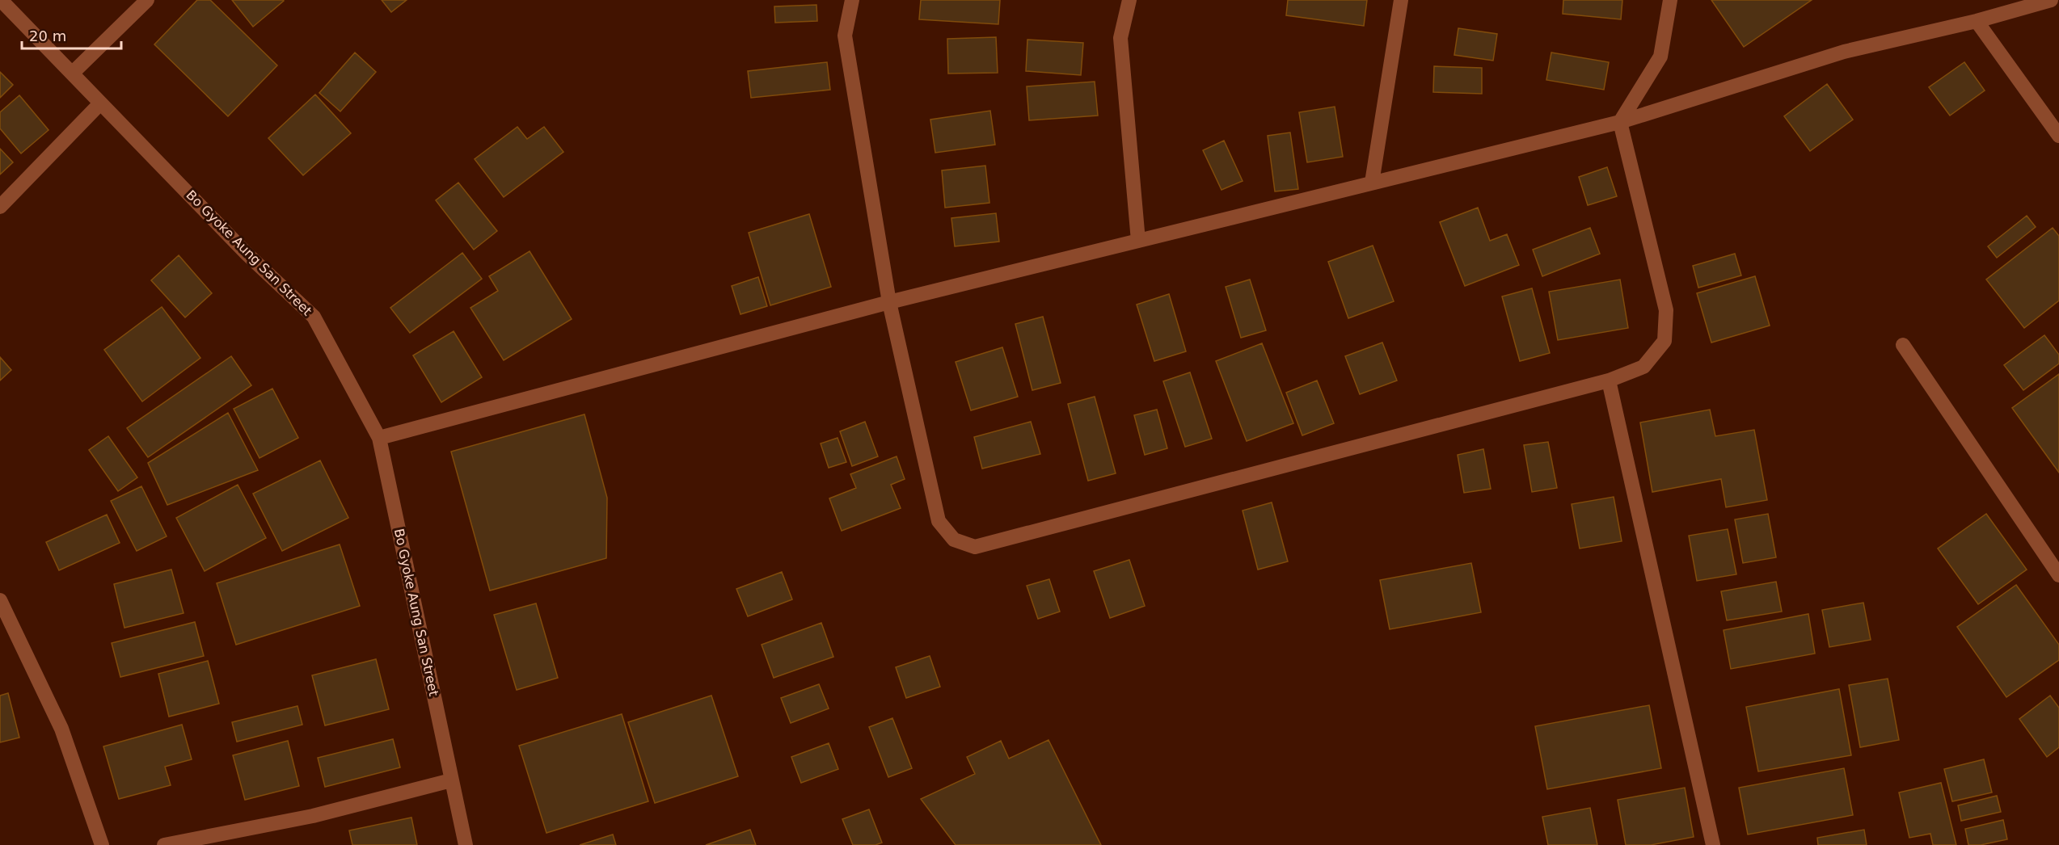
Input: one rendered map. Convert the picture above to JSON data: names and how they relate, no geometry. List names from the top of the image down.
{
  "streets": {
    "street": ["Bo Gyoke Aung San Street"]
  },
  "scale_bar": "20 m"
}
